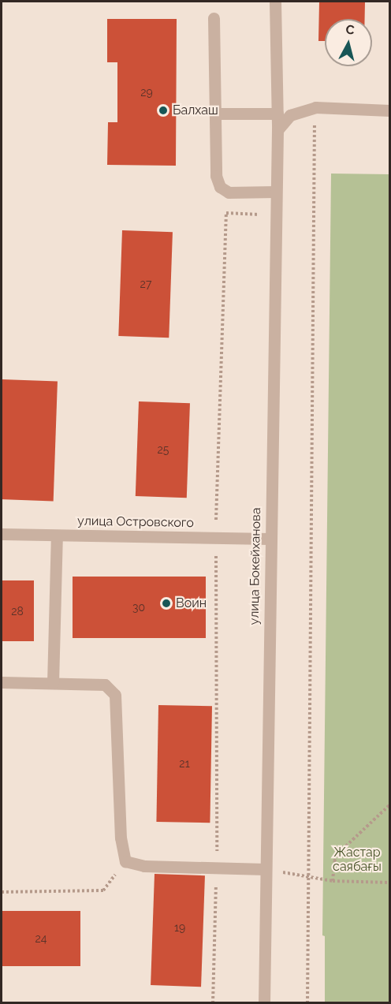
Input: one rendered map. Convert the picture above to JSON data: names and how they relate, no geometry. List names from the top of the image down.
{
  "streets": {
    "street": ["улица Островского", "улица Бокейханова"]
  },
  "crossings": [
    ["улица Островского", "улица Бокейханова"]
  ],
  "parks": ["Жастар саябағы"],
  "places": ["Балхаш", "Воин"],
  "house_numbers": [
    "29",
    "27",
    "25",
    "30",
    "28",
    "21",
    "19",
    "24"
  ],
  "north": "top"
}
